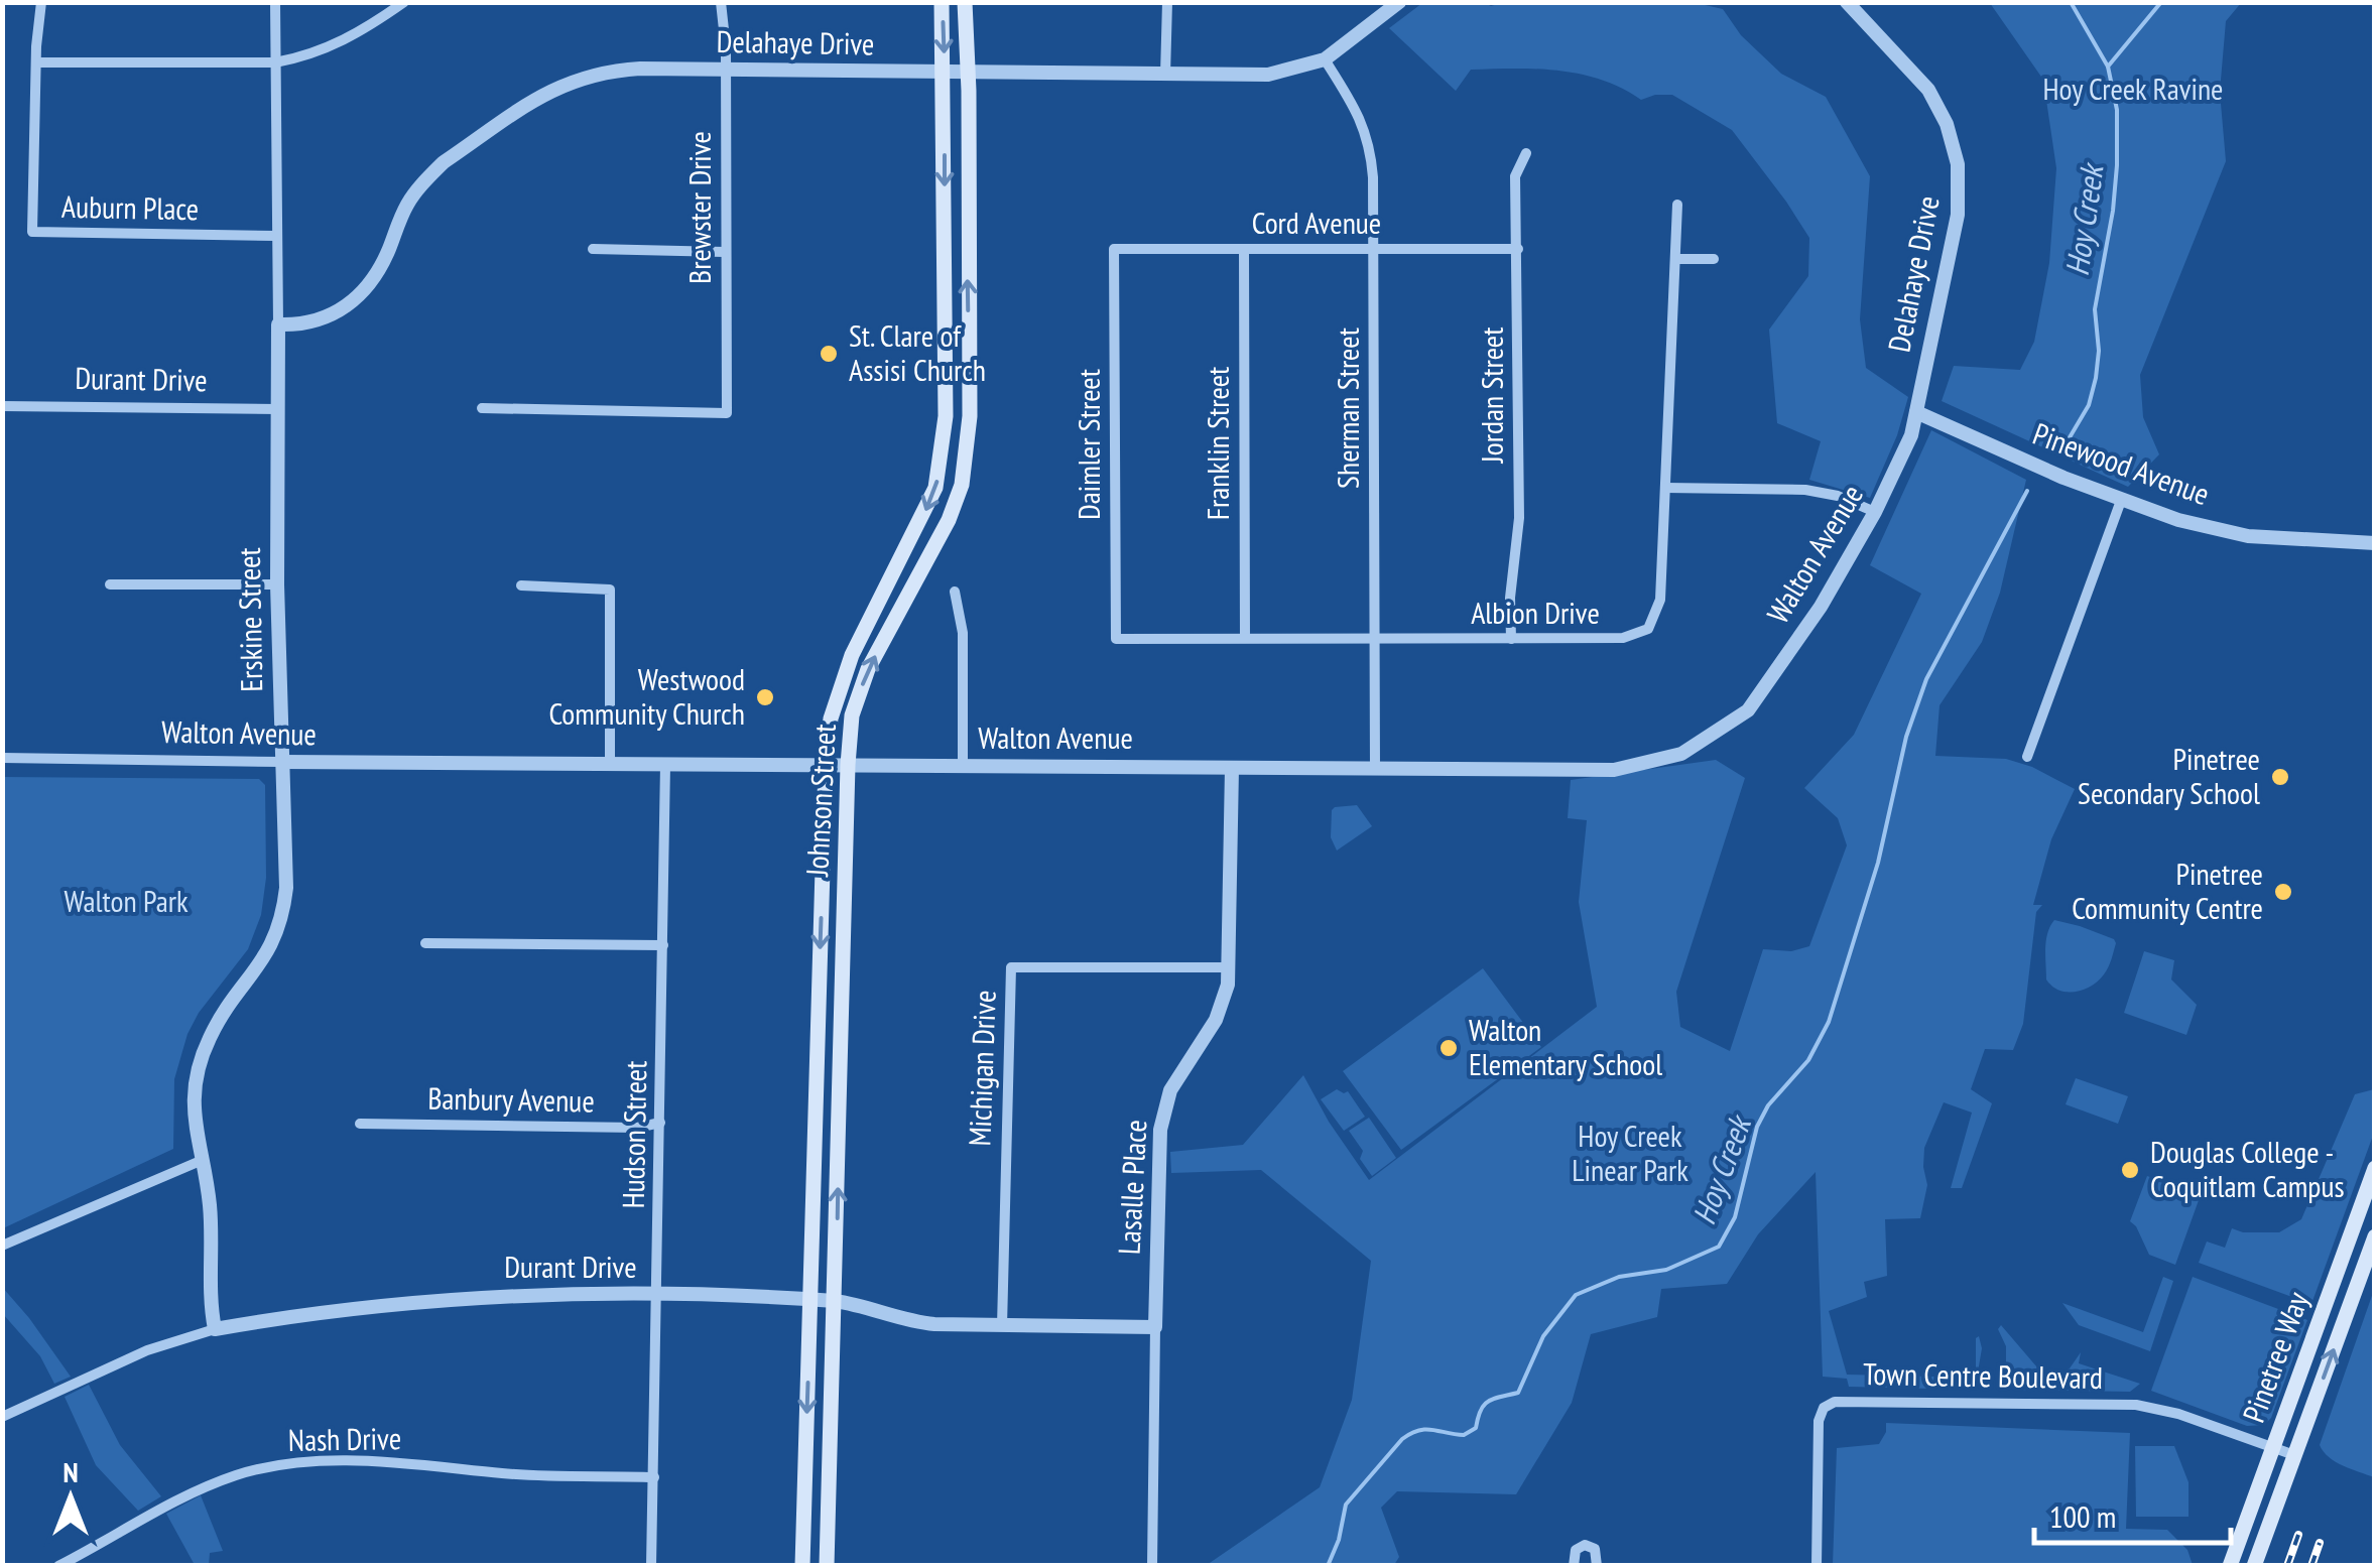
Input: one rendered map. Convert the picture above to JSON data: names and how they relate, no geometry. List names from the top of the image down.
{
  "streets": {
    "main road": ["Johnson Street", "Pinetree Way"],
    "street": [
      "Delahaye Drive",
      "Brewster Drive",
      "Auburn Place",
      "Cord Avenue",
      "Durant Drive",
      "Jordan Street",
      "Sherman Street",
      "Franklin Street",
      "Daimler Street",
      "Pinewood Avenue",
      "Walton Avenue",
      "Albion Drive",
      "Erskine Street",
      "Michigan Drive",
      "Banbury Avenue",
      "Hudson Street",
      "Lasalle Place",
      "Town Centre Boulevard",
      "Nash Drive"
    ]
  },
  "crossings": [
    ["Delahaye Drive", "Brewster Drive"],
    ["Delahaye Drive", "Sherman Street"],
    ["Delahaye Drive", "Pinewood Avenue"],
    ["Delahaye Drive", "Walton Avenue"],
    ["Delahaye Drive", "Erskine Street"],
    ["Delahaye Drive", "Johnson Street"],
    ["Auburn Place", "Erskine Street"],
    ["Cord Avenue", "Jordan Street"],
    ["Cord Avenue", "Sherman Street"],
    ["Cord Avenue", "Franklin Street"],
    ["Cord Avenue", "Daimler Street"],
    ["Durant Drive", "Erskine Street"],
    ["Durant Drive", "Johnson Street"],
    ["Durant Drive", "Michigan Drive"],
    ["Durant Drive", "Hudson Street"],
    ["Durant Drive", "Lasalle Place"],
    ["Jordan Street", "Albion Drive"],
    ["Sherman Street", "Walton Avenue"],
    ["Sherman Street", "Albion Drive"],
    ["Franklin Street", "Albion Drive"],
    ["Daimler Street", "Albion Drive"],
    ["Pinewood Avenue", "Walton Avenue"],
    ["Walton Avenue", "Erskine Street"],
    ["Walton Avenue", "Johnson Street"],
    ["Walton Avenue", "Hudson Street"],
    ["Walton Avenue", "Lasalle Place"],
    ["Michigan Drive", "Lasalle Place"],
    ["Banbury Avenue", "Hudson Street"],
    ["Hudson Street", "Nash Drive"],
    ["Pinetree Way", "Town Centre Boulevard"]
  ],
  "water": ["Hoy Creek"],
  "parks": ["Hoy Creek Ravine", "Walton Park", "Hoy Creek Linear Park"],
  "places": [
    "St. Clare of Assisi Church",
    "Westwood Community Church",
    "Pinetree Secondary School",
    "Pinetree Community Centre",
    "Walton Elementary School",
    "Douglas College - Coquitlam Campus"
  ],
  "scale_bar": "100 m",
  "north": "top"
}
